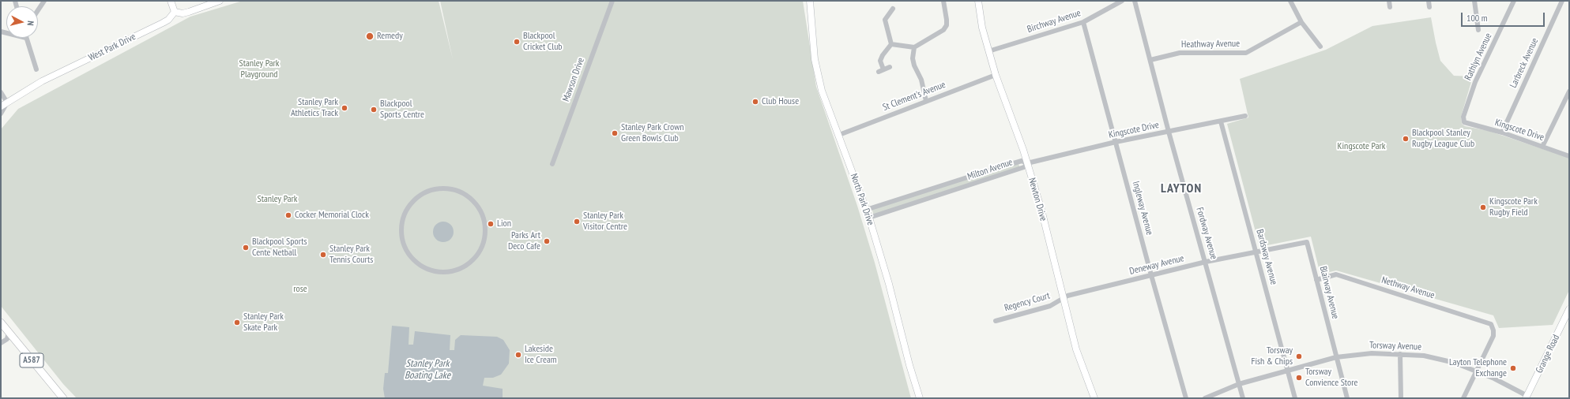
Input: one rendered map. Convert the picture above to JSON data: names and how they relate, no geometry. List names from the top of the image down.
{
  "streets": {
    "main road": ["A587"],
    "street": [
      "Birchway Avenue",
      "Heathway Avenue",
      "West Park Drive",
      "Rathlyn Avenue",
      "Larbreck Avenue",
      "Mawson Drive",
      "St Clement's Avenue",
      "Kingscote Drive",
      "Milton Avenue",
      "North Park Drive",
      "Newton Drive",
      "Ingleway Avenue",
      "Fordway Avenue",
      "Bardsway Avenue",
      "Deneway Avenue",
      "Nethway Avenue",
      "Blairway Avenue",
      "Regency Court",
      "Torsway Avenue",
      "Grange Road"
    ]
  },
  "crossings": [
    ["Birchway Avenue", "Newton Drive"],
    ["Birchway Avenue", "Ingleway Avenue"],
    ["Heathway Avenue", "Fordway Avenue"],
    ["Rathlyn Avenue", "Kingscote Drive"],
    ["Larbreck Avenue", "Kingscote Drive"],
    ["St Clement's Avenue", "North Park Drive"],
    ["St Clement's Avenue", "Newton Drive"],
    ["Kingscote Drive", "Milton Avenue"],
    ["Kingscote Drive", "Newton Drive"],
    ["Kingscote Drive", "Ingleway Avenue"],
    ["Kingscote Drive", "Fordway Avenue"],
    ["Kingscote Drive", "Bardsway Avenue"],
    ["Milton Avenue", "North Park Drive"],
    ["Milton Avenue", "Newton Drive"],
    ["Newton Drive", "Deneway Avenue"],
    ["Newton Drive", "Regency Court"],
    ["Ingleway Avenue", "Deneway Avenue"],
    ["Fordway Avenue", "Deneway Avenue"],
    ["Fordway Avenue", "Torsway Avenue"],
    ["Bardsway Avenue", "Deneway Avenue"],
    ["Bardsway Avenue", "Blairway Avenue"],
    ["Bardsway Avenue", "Torsway Avenue"],
    ["Deneway Avenue", "Blairway Avenue"],
    ["Deneway Avenue", "Regency Court"],
    ["Nethway Avenue", "Blairway Avenue"],
    ["Nethway Avenue", "Torsway Avenue"],
    ["Blairway Avenue", "Torsway Avenue"],
    ["Torsway Avenue", "Grange Road"]
  ],
  "districts": ["LAYTON"],
  "water": ["Stanley Park Boating Lake"],
  "parks": [
    "Stanley Park Playground",
    "Kingscote Park",
    "Stanley Park",
    "rose"
  ],
  "places": [
    "Remedy",
    "Blackpool Cricket Club",
    "Club House",
    "Stanley Park Athletics Track",
    "Blackpool Sports Centre",
    "Stanley Park Crown Green Bowls Club",
    "Blackpool Stanley Rugby League Club",
    "Kingscote Park Rugby Field",
    "Cocker Memorial Clock",
    "Stanley Park Visitor Centre",
    "Lion",
    "Parks Art Deco Cafe",
    "Blackpool Sports Cente Netball",
    "Stanley Park Tennis Courts",
    "Stanley Park Skate Park",
    "Lakeside Ice Cream",
    "Torsway Fish & Chips",
    "Layton Telephone Exchange",
    "Torsway Convience Store"
  ],
  "scale_bar": "100 m",
  "north": "right"
}
